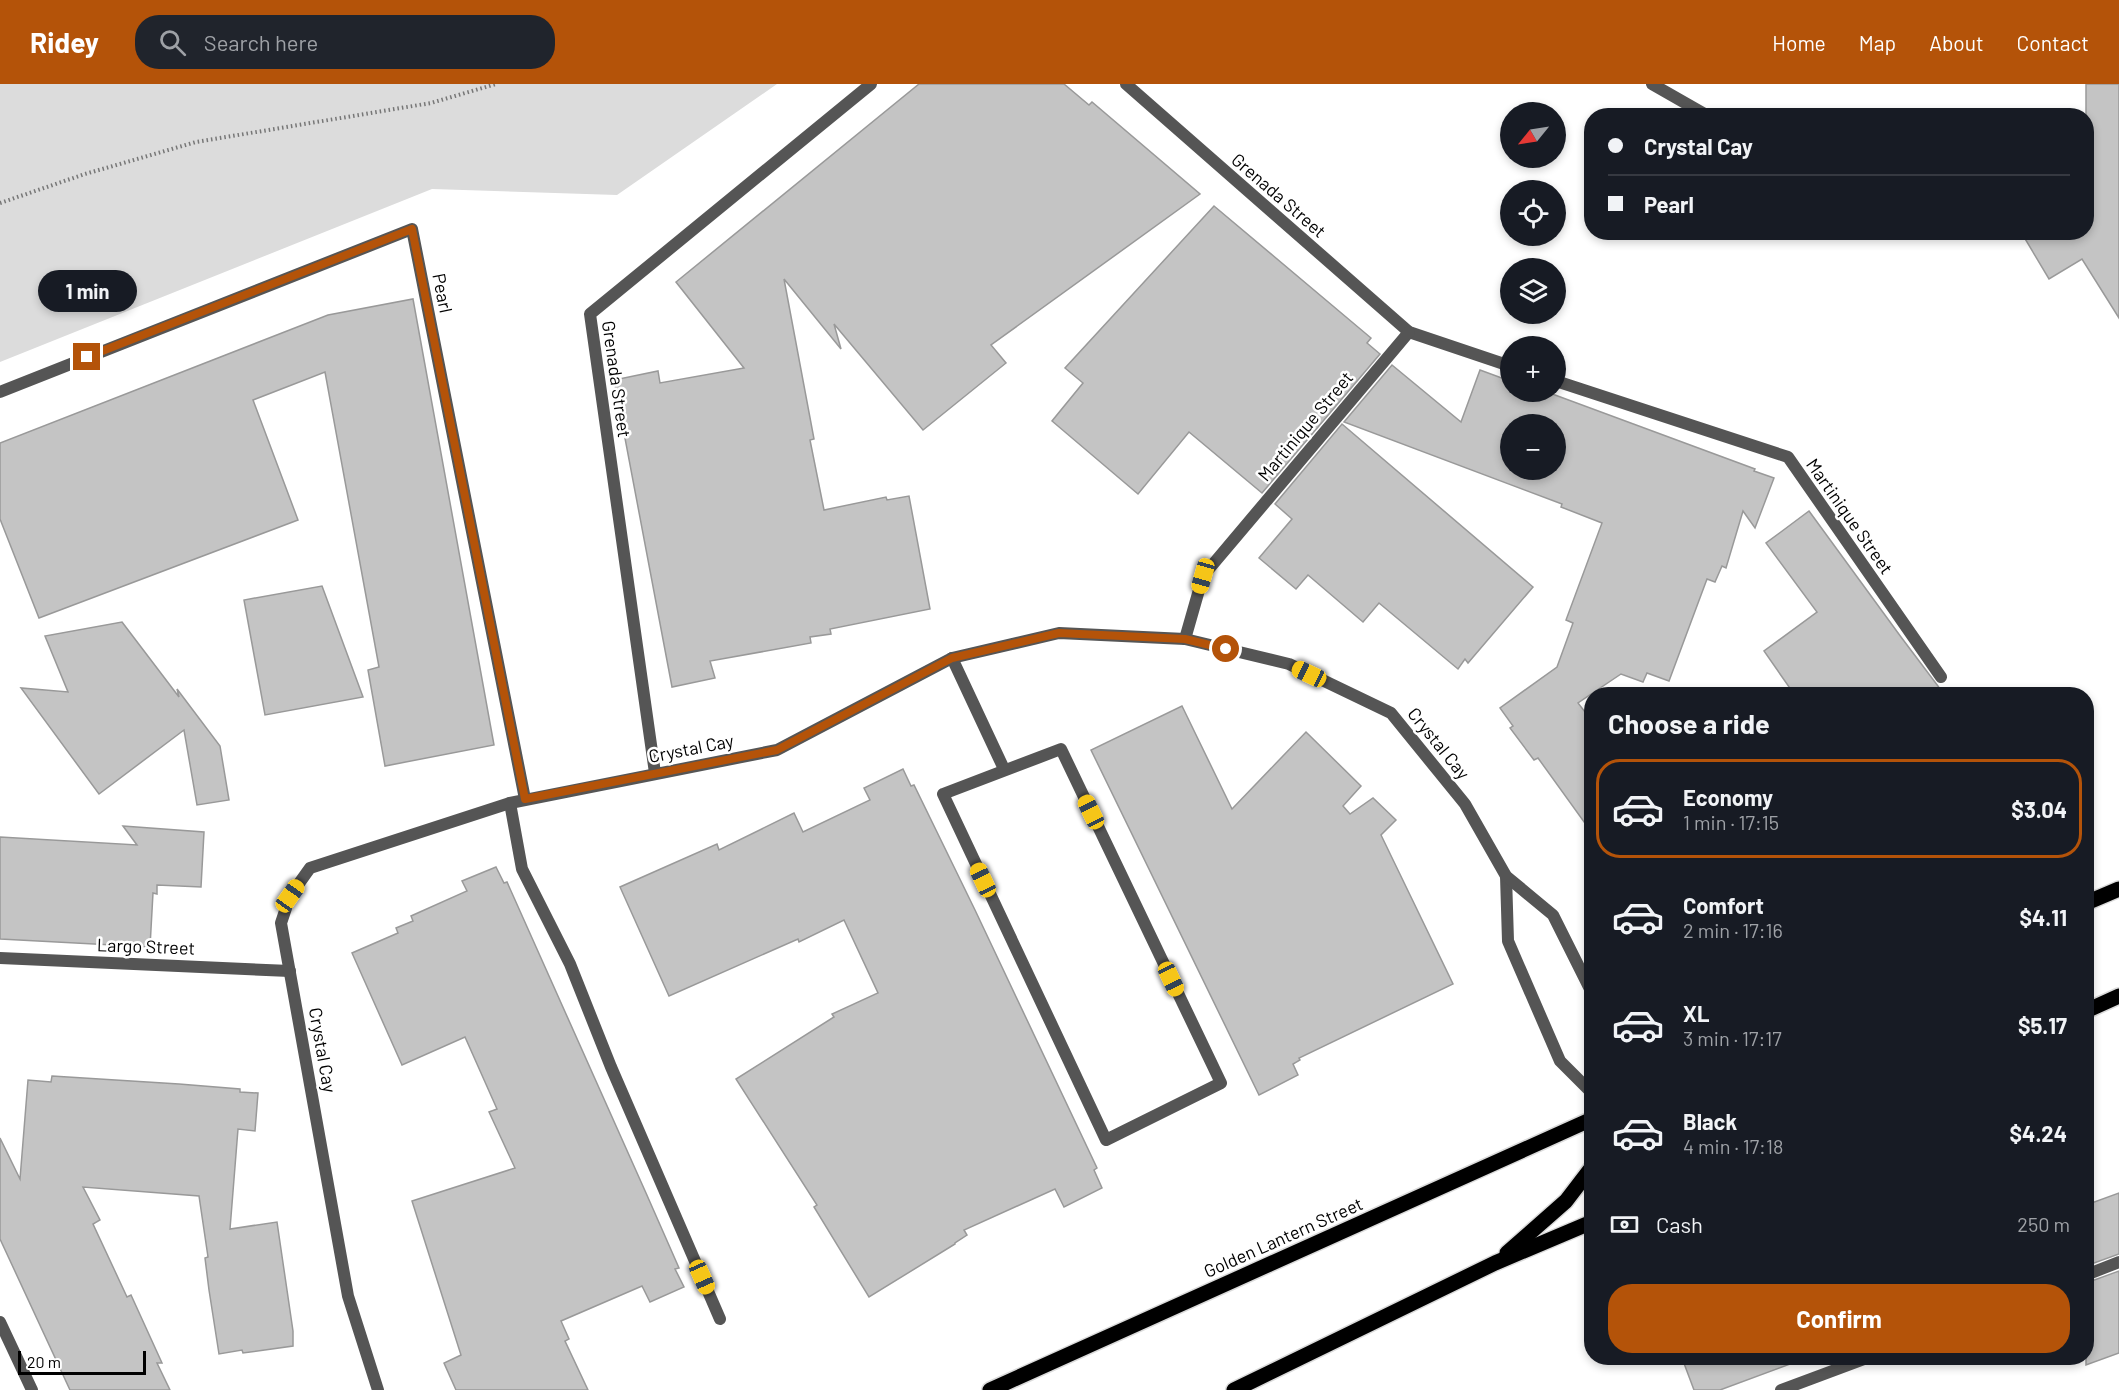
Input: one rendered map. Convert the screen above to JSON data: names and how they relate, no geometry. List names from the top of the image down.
{
  "streets": {
    "main road": ["Golden Lantern Street"],
    "street": [
      "Grenada Street",
      "Pearl",
      "Martinique Street",
      "Crystal Cay",
      "Largo Street"
    ]
  },
  "crossings": [
    ["Grenada Street", "Martinique Street"],
    ["Grenada Street", "Crystal Cay"],
    ["Pearl", "Crystal Cay"],
    ["Martinique Street", "Crystal Cay"],
    ["Crystal Cay", "Largo Street"]
  ],
  "scale_bar": "20 m",
  "north": "bottom left",
  "page": {
    "header": "Ridey",
    "search": "Search here",
    "nav": [
      "Home",
      "Map",
      "About",
      "Contact"
    ],
    "map_buttons": ["+", "−"],
    "banner": ["Crystal Cay", "Pearl"],
    "bubble": "1 min",
    "heading": "Choose a ride",
    "list": [
      {
        "name": "Economy",
        "note": "1 min · 17:15",
        "value": "$3.04"
      },
      {
        "name": "Comfort",
        "note": "2 min · 17:16",
        "value": "$4.11"
      },
      {
        "name": "XL",
        "note": "3 min · 17:17",
        "value": "$5.17"
      },
      {
        "name": "Black",
        "note": "4 min · 17:18",
        "value": "$4.24"
      }
    ],
    "pay": ["Cash", "250 m"],
    "buttons": "Confirm",
    "scale": "20 m"
  }
}
